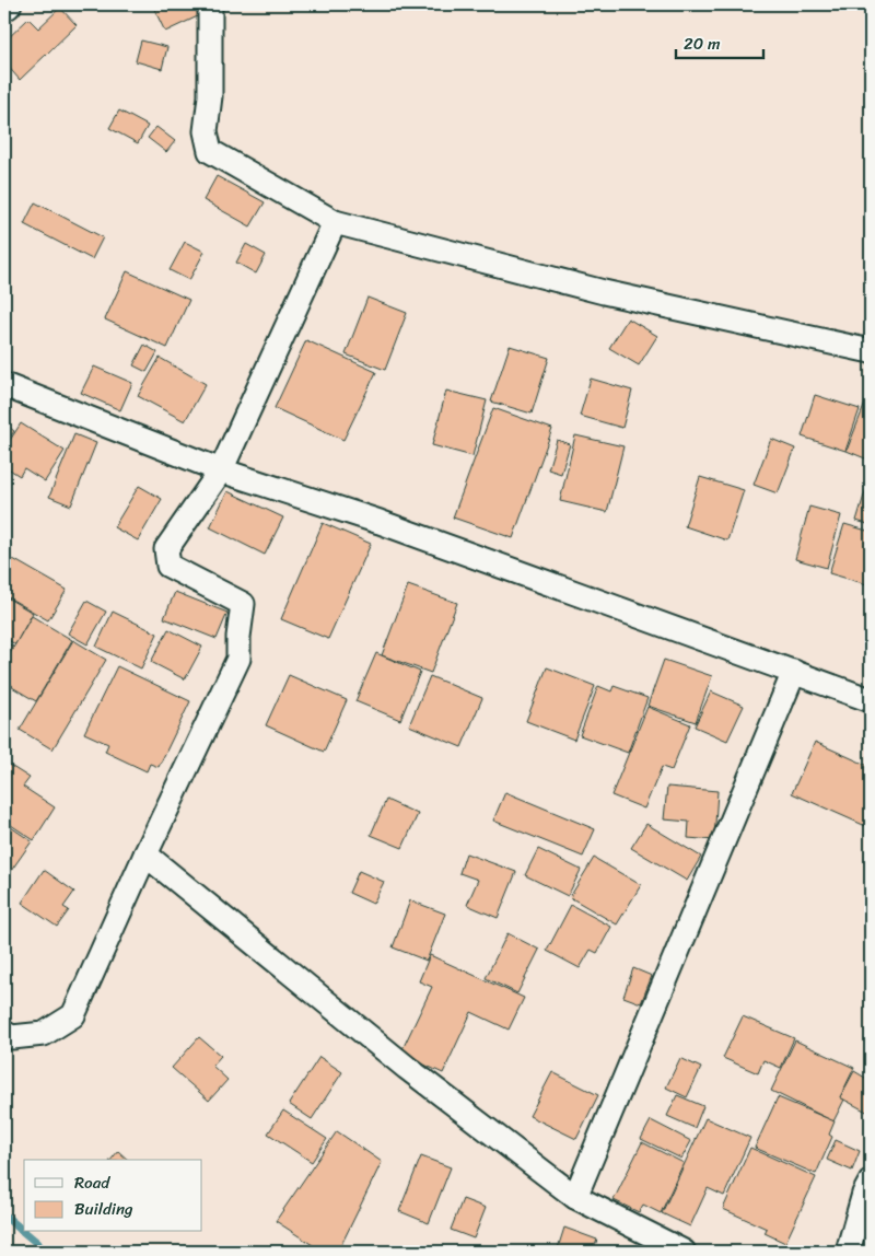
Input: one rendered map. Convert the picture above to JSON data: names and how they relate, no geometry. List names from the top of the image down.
{
  "legend": ["Road", "Building"],
  "scale_bar": "20 m"
}
